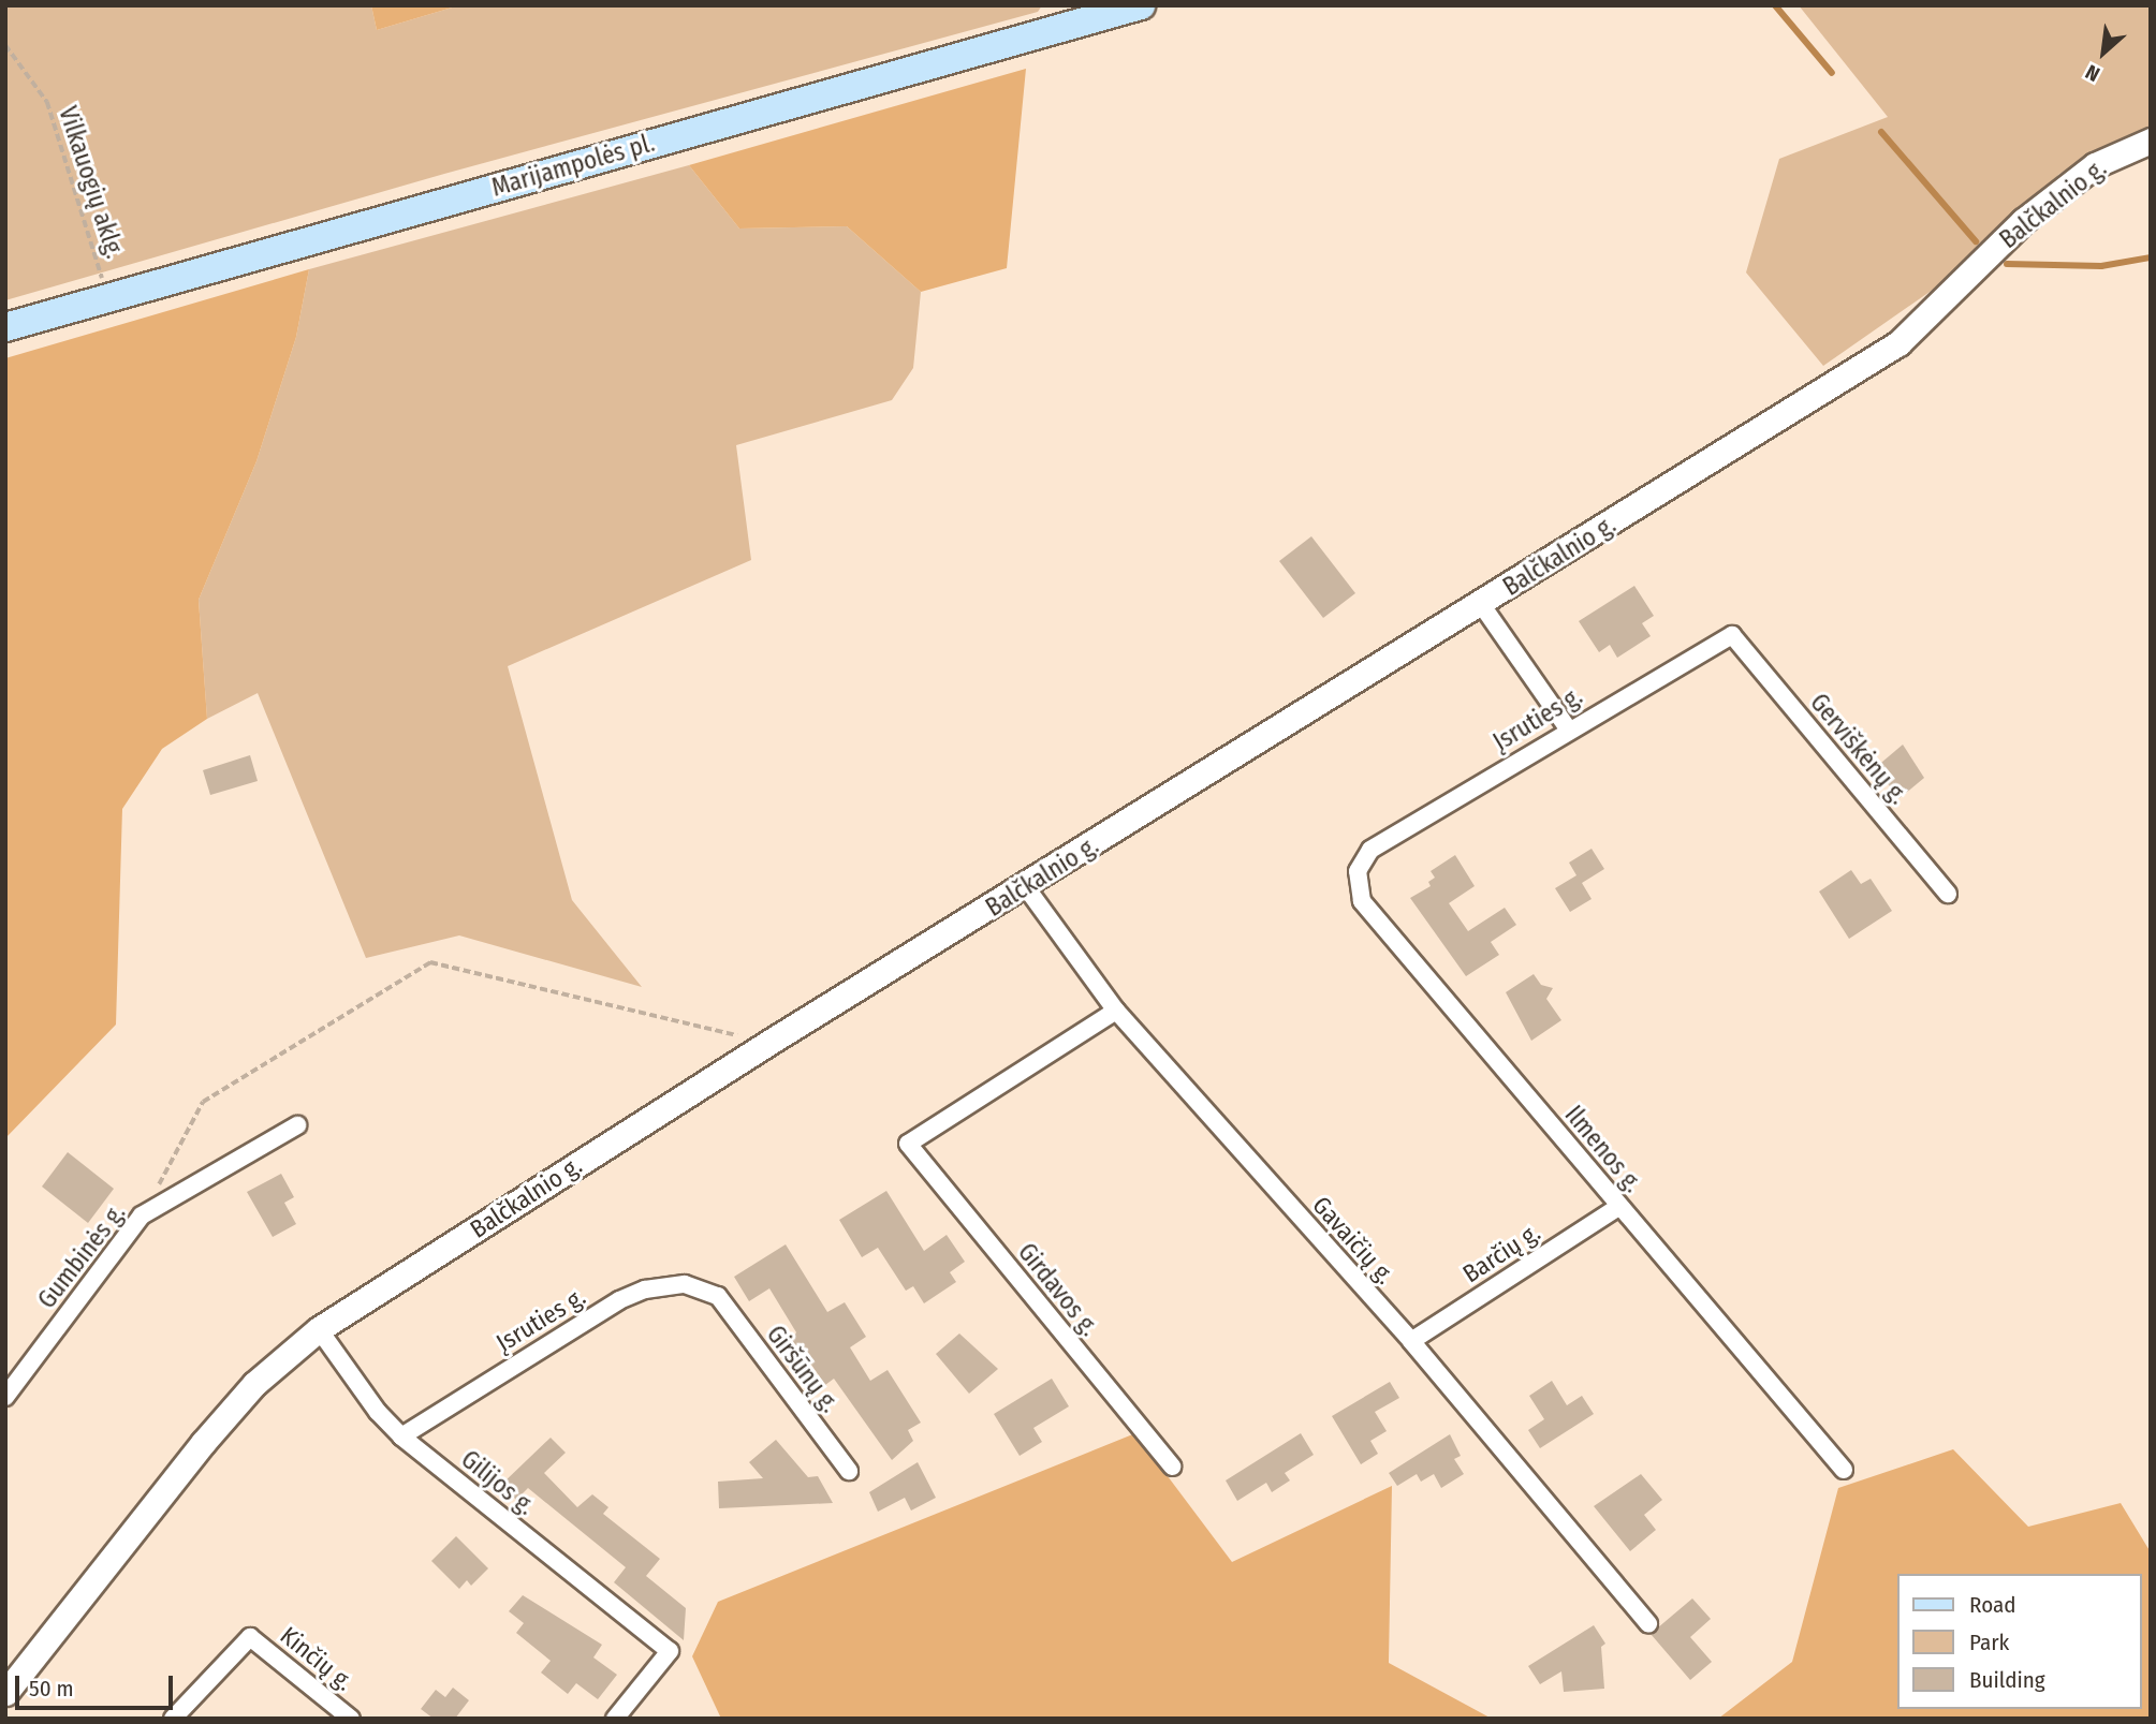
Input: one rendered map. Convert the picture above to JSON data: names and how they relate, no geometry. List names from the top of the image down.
{
  "streets": {
    "main road": ["Marijampolės pl."],
    "street": [
      "Balčkalnio g.",
      "Įsruties g.",
      "Gerviškėnų g.",
      "Ilmenos g.",
      "Gavaičių g.",
      "Barčių g.",
      "Gumbinės g.",
      "Girdavos g.",
      "Giršūnų g.",
      "Gilijos g.",
      "Kinčių g."
    ],
    "path": ["Vilkauogių aklg."]
  },
  "crossings": [
    ["Marijampolės pl.", "Vilkauogių aklg."],
    ["Balčkalnio g.", "Gavaičių g."],
    ["Balčkalnio g.", "Gilijos g."],
    ["Įsruties g.", "Gerviškėnų g."],
    ["Įsruties g.", "Ilmenos g."],
    ["Įsruties g.", "Giršūnų g."],
    ["Įsruties g.", "Gilijos g."],
    ["Ilmenos g.", "Barčių g."],
    ["Gavaičių g.", "Barčių g."],
    ["Gavaičių g.", "Girdavos g."]
  ],
  "legend": ["Road", "Park", "Building"],
  "scale_bar": "50 m",
  "north": "bottom left"
}
